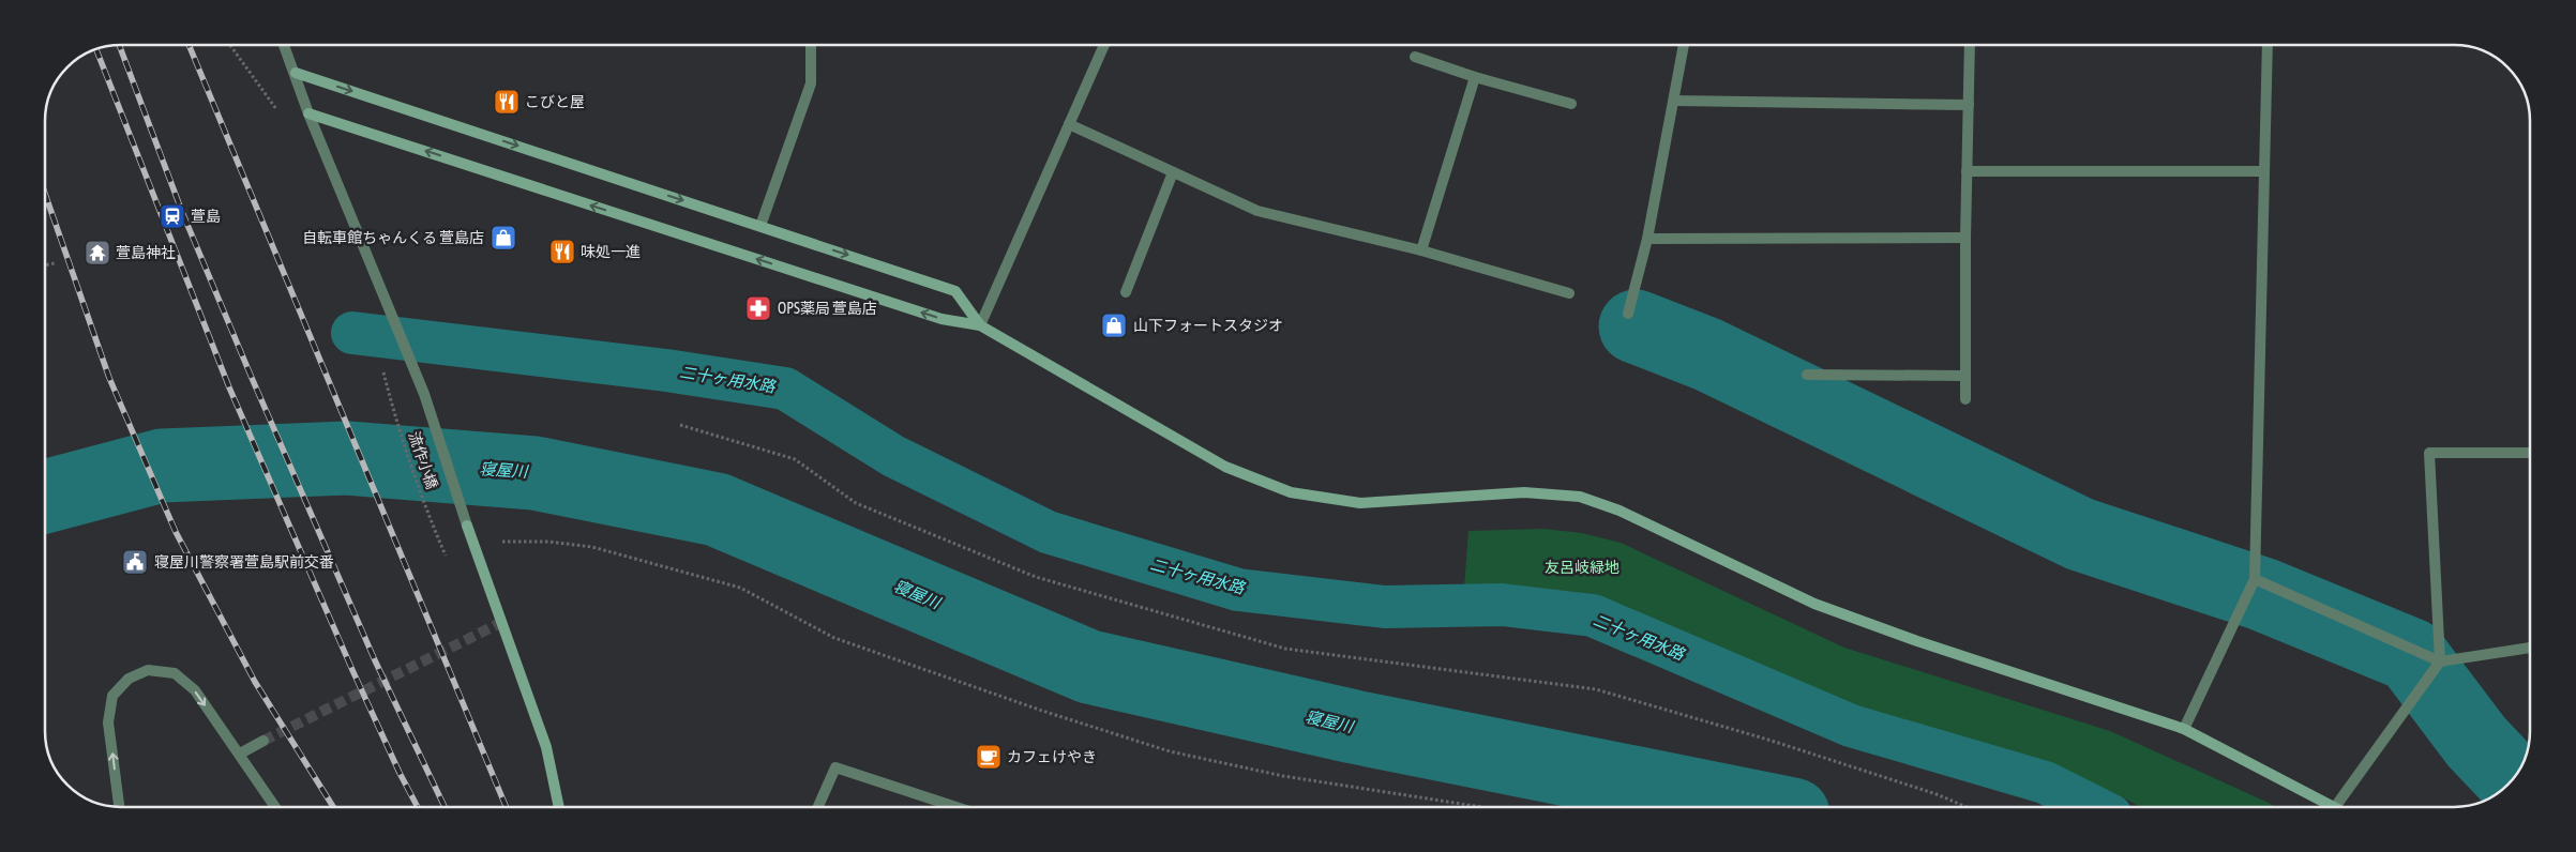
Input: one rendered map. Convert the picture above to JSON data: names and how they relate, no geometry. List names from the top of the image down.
{
  "streets": {
    "path": ["流作小橋"]
  },
  "water": ["二十ヶ用水路", "寝屋川"],
  "parks": ["友呂岐緑地"],
  "places": {
    "restaurant": ["こびと屋", "味処一進"],
    "station": ["萱島"],
    "shop": ["自転車館ちゃんくる 萱島店", "山下フォートスタジオ"],
    "temple": ["萱島神社"],
    "pharmacy": ["OPS薬局 萱島店"],
    "public building": ["寝屋川警察署萱島駅前交番"],
    "cafe": ["カフェけやき"]
  }
}
